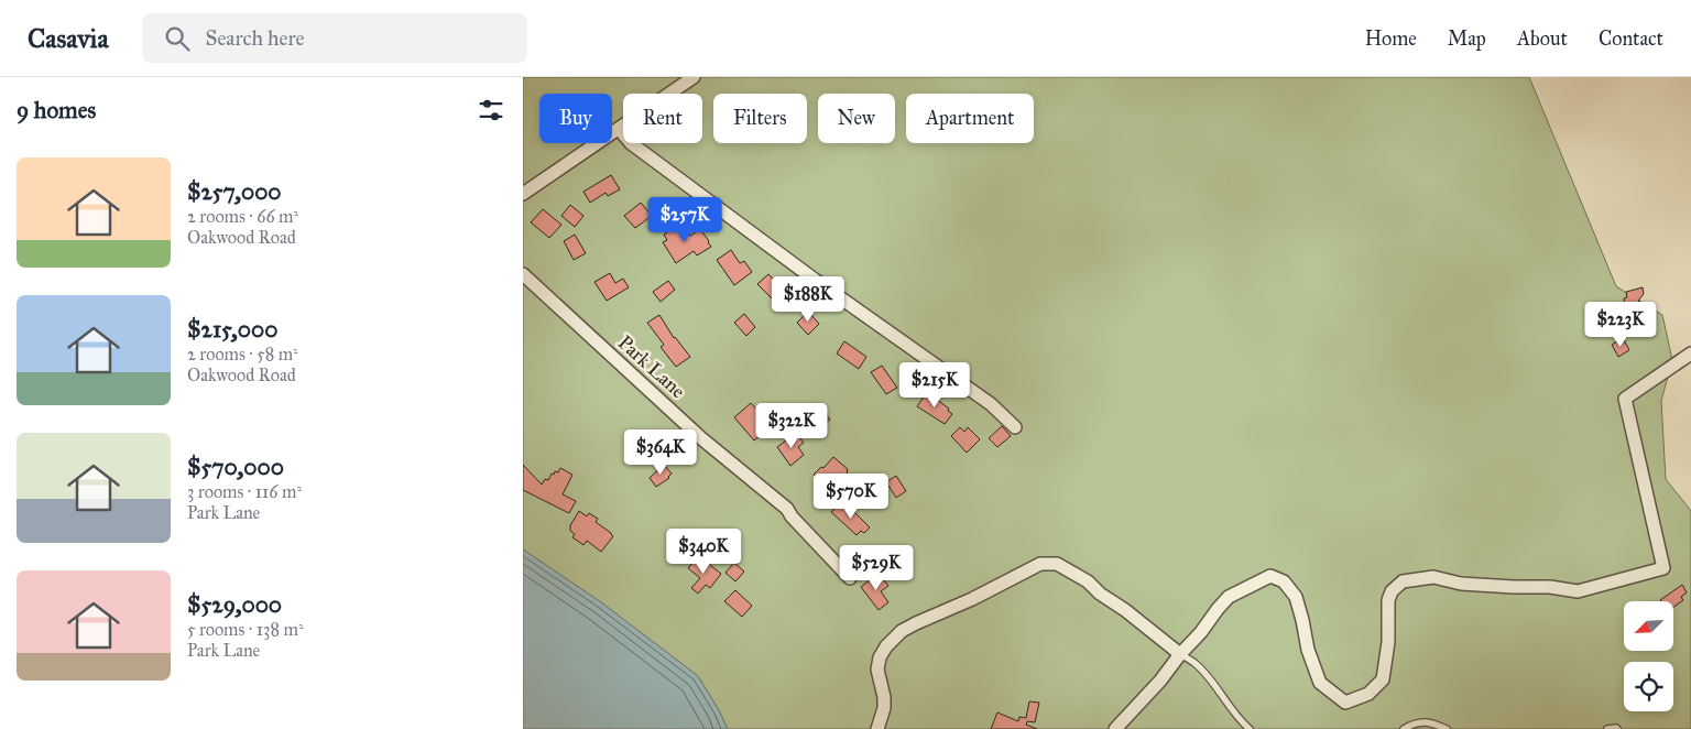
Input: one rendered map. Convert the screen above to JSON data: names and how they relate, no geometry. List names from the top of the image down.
{
  "streets": {
    "street": ["Park Lane"]
  },
  "north": "bottom left",
  "page": {
    "header": "Casavia",
    "search": "Search here",
    "nav": [
      "Home",
      "Map",
      "About",
      "Contact"
    ],
    "heading": "9 homes",
    "chip": [
      "Buy",
      "Rent",
      "Filters",
      "New",
      "Apartment"
    ],
    "list": [
      {
        "name": "$257,000",
        "note": "2 rooms · 66 m² · Oakwood Road"
      },
      {
        "name": "$215,000",
        "note": "2 rooms · 58 m² · Oakwood Road"
      },
      {
        "name": "$570,000",
        "note": "3 rooms · 116 m² · Park Lane"
      },
      {
        "name": "$529,000",
        "note": "5 rooms · 138 m² · Park Lane"
      }
    ],
    "price": [
      "$257K",
      "$188K",
      "$223K",
      "$215K",
      "$322K",
      "$364K",
      "$570K",
      "$340K",
      "$529K"
    ]
  }
}
